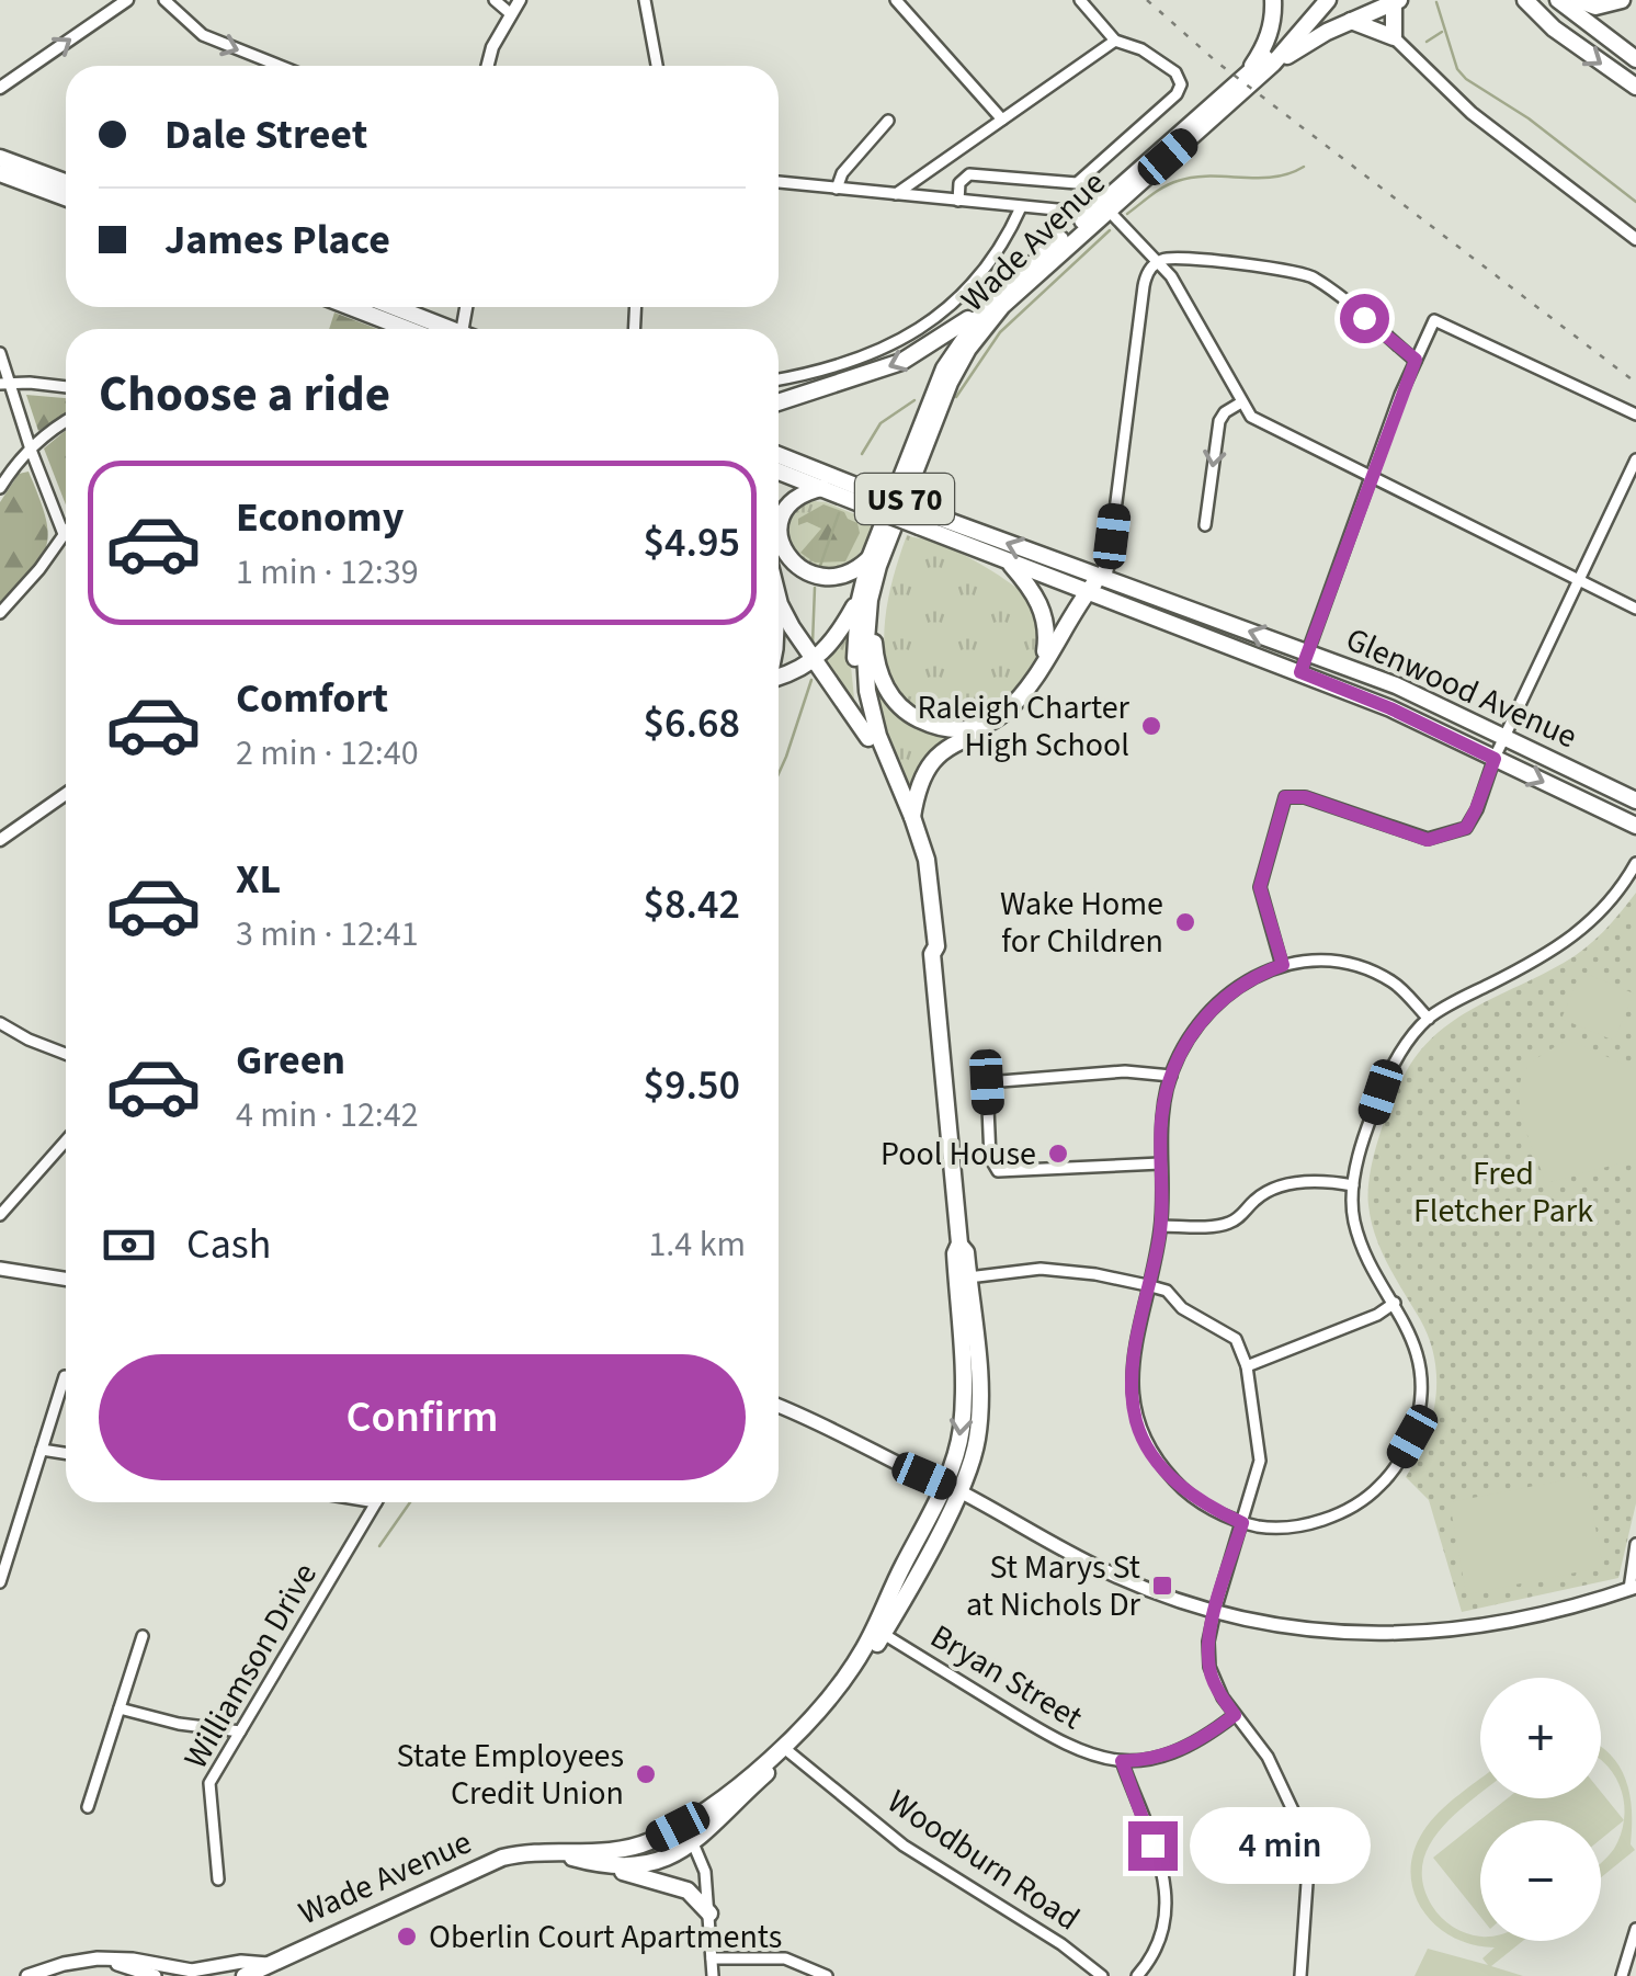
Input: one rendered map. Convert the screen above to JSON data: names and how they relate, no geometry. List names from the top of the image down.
{
  "streets": {
    "main road": ["Wade Avenue", "US 70", "Glenwood Avenue"],
    "street": ["Williamson Drive", "Bryan Street", "Woodburn Road"]
  },
  "crossings": [
    ["Wade Avenue", "US 70"],
    ["Wade Avenue", "Bryan Street"],
    ["Wade Avenue", "Woodburn Road"]
  ],
  "parks": ["Fred Fletcher Park"],
  "places": {
    "other": [
      "Raleigh Charter High School",
      "Wake Home for Children",
      "Pool House",
      "State Employees Credit Union",
      "Oberlin Court Apartments"
    ],
    "transit": ["St Marys St at Nichols Dr"]
  },
  "page": {
    "banner": ["Dale Street", "James Place"],
    "heading": "Choose a ride",
    "list": [
      {
        "name": "Economy",
        "note": "1 min · 12:39",
        "value": "$4.95"
      },
      {
        "name": "Comfort",
        "note": "2 min · 12:40",
        "value": "$6.68"
      },
      {
        "name": "XL",
        "note": "3 min · 12:41",
        "value": "$8.42"
      },
      {
        "name": "Green",
        "note": "4 min · 12:42",
        "value": "$9.50"
      }
    ],
    "pay": ["Cash", "1.4 km"],
    "buttons": "Confirm",
    "map_buttons": ["+", "−"],
    "bubble": "4 min"
  }
}
